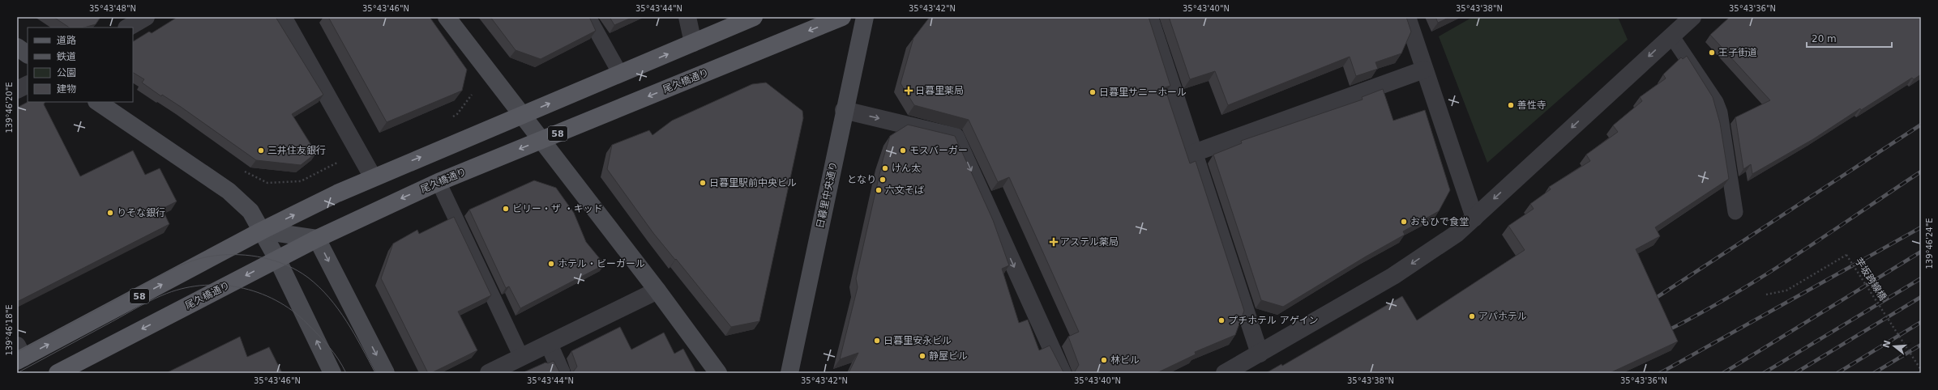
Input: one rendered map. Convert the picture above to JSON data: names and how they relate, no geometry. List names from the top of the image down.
{
  "streets": {
    "main road": ["尾久橋通り", "58"],
    "street": ["日暮里中央通り"],
    "path": ["芋坂跨線橋"]
  },
  "places": {
    "other": [
      "王子街道",
      "日暮里サニーホール",
      "善性寺",
      "三井住友銀行",
      "モスバーガー",
      "けん太",
      "となり",
      "日暮里駅前中央ビル",
      "六文そば",
      "ビリー・ザ ・キッド",
      "りそな銀行",
      "おもひで食堂",
      "ホテル・ビーガール",
      "アパホテル",
      "プチホテル アゲイン",
      "日暮里安永ビル",
      "静屋ビル",
      "林ビル"
    ],
    "health": ["日暮里薬局", "アステル薬局"]
  },
  "legend": [
    "道路",
    "鉄道",
    "公園",
    "建物"
  ],
  "scale_bar": "20 m",
  "north": "left",
  "coordinates": [
    "35°43'48\"N",
    "35°43'46\"N",
    "35°43'44\"N",
    "35°43'42\"N",
    "35°43'40\"N",
    "35°43'38\"N",
    "35°43'36\"N",
    "139°46'20\"E",
    "139°46'24\"E",
    "139°46'18\"E"
  ]
}
